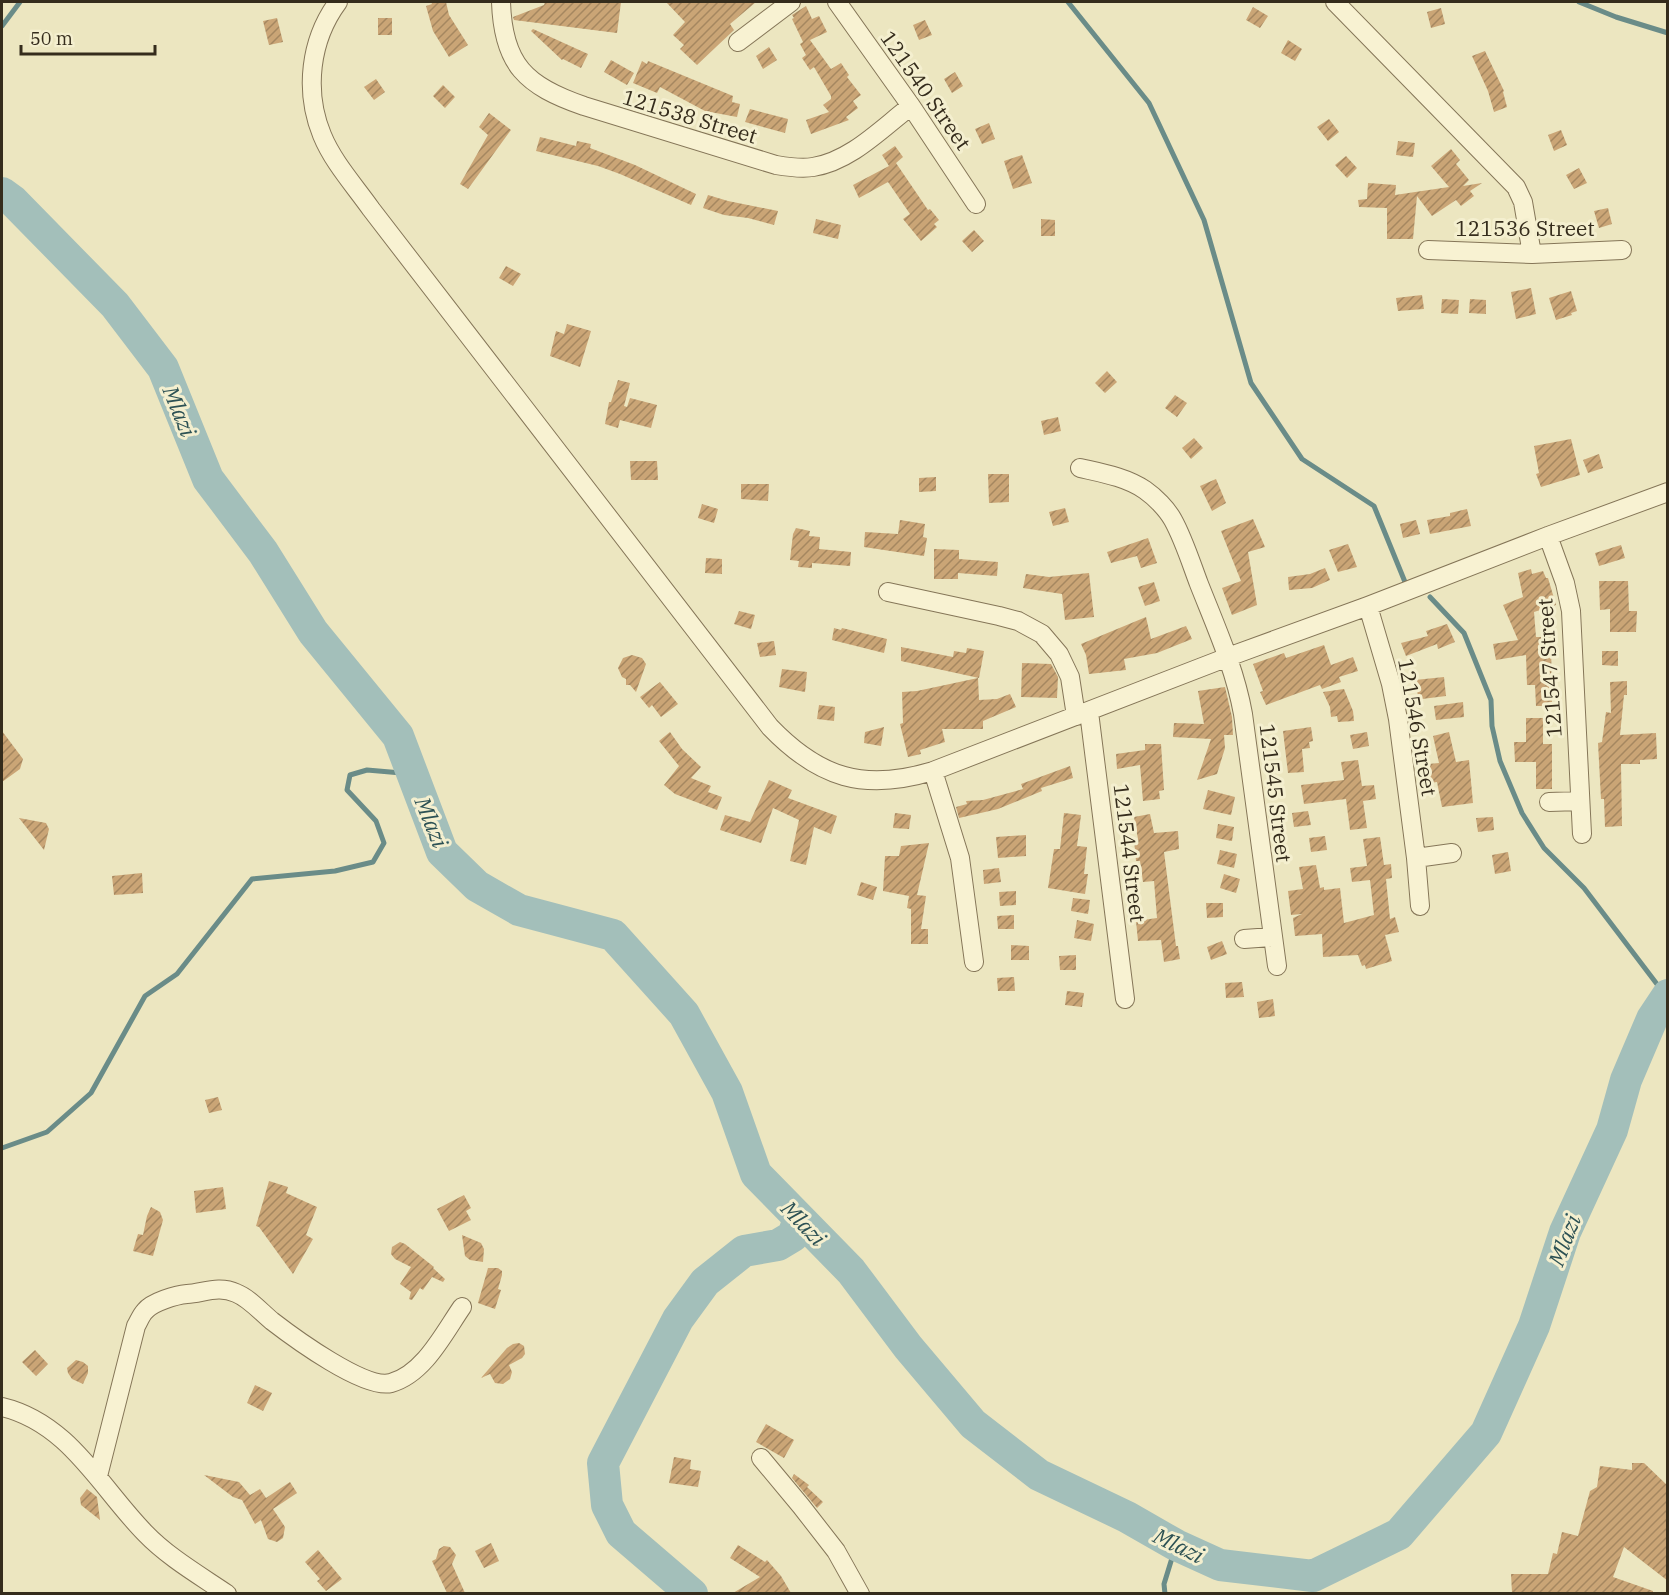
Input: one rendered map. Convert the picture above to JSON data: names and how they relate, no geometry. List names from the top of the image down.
{
  "streets": {
    "street": [
      "121540 Street",
      "121538 Street",
      "121536 Street",
      "121547 Street",
      "121546 Street",
      "121545 Street",
      "121544 Street"
    ]
  },
  "crossings": [
    ["121540 Street", "121538 Street"]
  ],
  "water": ["Mlazi"],
  "scale_bar": "50 m"
}
